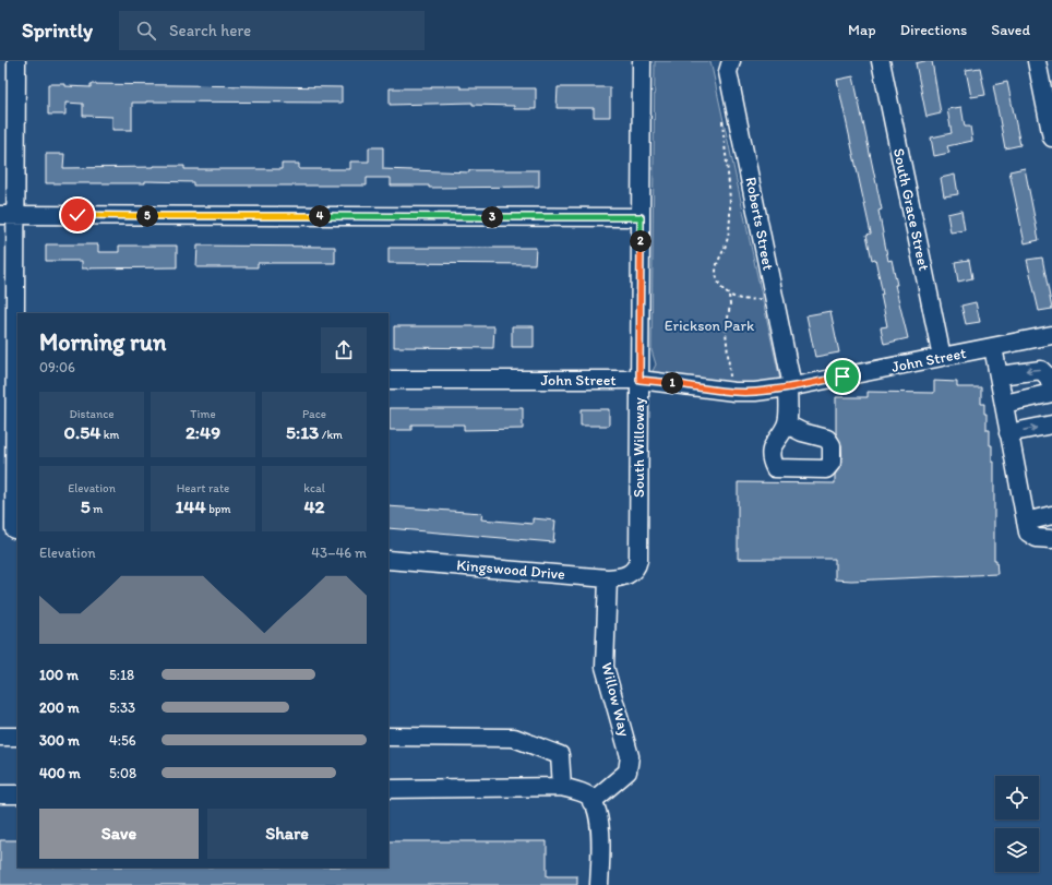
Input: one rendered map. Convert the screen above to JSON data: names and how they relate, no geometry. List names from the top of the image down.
{
  "streets": {
    "street": [
      "South Grace Street",
      "Roberts Street",
      "John Street",
      "South Willoway",
      "Kingswood Drive",
      "Willow Way"
    ]
  },
  "crossings": [
    ["South Grace Street", "John Street"],
    ["Roberts Street", "John Street"],
    ["John Street", "South Willoway"],
    ["South Willoway", "Kingswood Drive"],
    ["Kingswood Drive", "Willow Way"]
  ],
  "parks": ["Erickson Park"],
  "page": {
    "header": "Sprintly",
    "search": "Search here",
    "nav": ["Map", "Directions", "Saved"],
    "pins": [
      "4",
      "5",
      "3",
      "2",
      "1"
    ],
    "heading": ["Morning run", "09:06"],
    "stats": [
      ["Distance", "0.54 km"],
      ["Time", "2:49"],
      ["Pace", "5:13 /km"],
      ["Elevation", "5 m"],
      ["Heart rate", "144 bpm"],
      ["kcal", "42"]
    ],
    "chart": ["Elevation", "43–46 m"],
    "list": [
      {
        "name": "100 m",
        "note": "5:18"
      },
      {
        "name": "200 m",
        "note": "5:33"
      },
      {
        "name": "300 m",
        "note": "4:56"
      },
      {
        "name": "400 m",
        "note": "5:08"
      }
    ],
    "buttons": ["Save", "Share"]
  }
}
